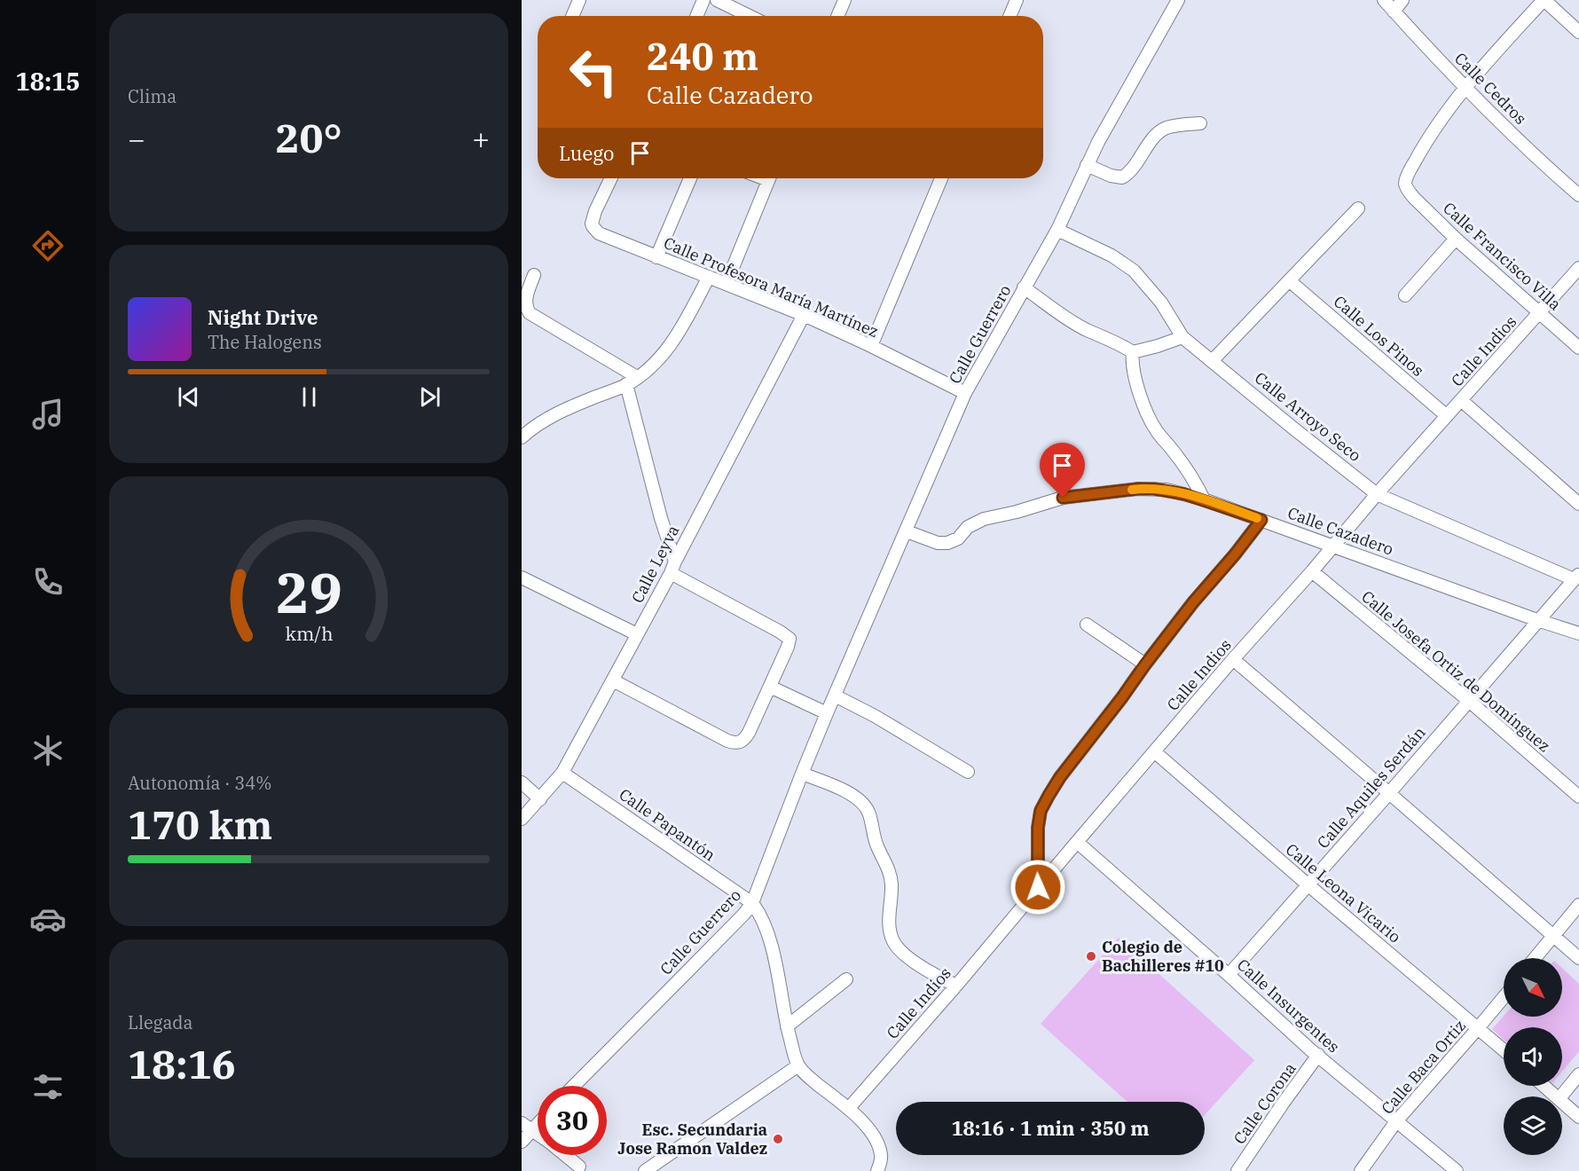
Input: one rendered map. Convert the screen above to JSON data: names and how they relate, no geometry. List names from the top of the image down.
{
  "streets": {
    "street": [
      "Calle Cedros",
      "Calle Francisco Villa",
      "Calle Profesora María Martínez",
      "Calle Guerrero",
      "Calle Los Pinos",
      "Calle Indios",
      "Calle Arroyo Seco",
      "Calle Cazadero",
      "Calle Leyva",
      "Calle Josefa Ortiz de Domínguez",
      "Calle Aquiles Serdán",
      "Calle Papantón",
      "Calle Leona Vicario",
      "Calle Insurgentes",
      "Calle Baca Ortiz",
      "Calle Corona"
    ]
  },
  "crossings": [
    ["Calle Cedros", "Calle Francisco Villa"],
    ["Calle Francisco Villa", "Calle Indios"],
    ["Calle Profesora María Martínez", "Calle Guerrero"],
    ["Calle Profesora María Martínez", "Calle Leyva"],
    ["Calle Guerrero", "Calle Arroyo Seco"],
    ["Calle Guerrero", "Calle Cazadero"],
    ["Calle Guerrero", "Calle Papantón"],
    ["Calle Los Pinos", "Calle Indios"],
    ["Calle Indios", "Calle Arroyo Seco"],
    ["Calle Indios", "Calle Cazadero"],
    ["Calle Indios", "Calle Josefa Ortiz de Domínguez"],
    ["Calle Indios", "Calle Leona Vicario"],
    ["Calle Indios", "Calle Insurgentes"],
    ["Calle Arroyo Seco", "Calle Aquiles Serdán"],
    ["Calle Cazadero", "Calle Aquiles Serdán"],
    ["Calle Leyva", "Calle Papantón"],
    ["Calle Josefa Ortiz de Domínguez", "Calle Aquiles Serdán"],
    ["Calle Aquiles Serdán", "Calle Leona Vicario"],
    ["Calle Aquiles Serdán", "Calle Insurgentes"],
    ["Calle Leona Vicario", "Calle Baca Ortiz"],
    ["Calle Insurgentes", "Calle Baca Ortiz"],
    ["Calle Insurgentes", "Calle Corona"]
  ],
  "places": ["Colegio de Bachilleres #10", "Esc. Secundaria Jose Ramon Valdez"],
  "north": "bottom right",
  "page": {
    "tabs": "18:15",
    "tile": [
      "Clima",
      ["Autonomía · 34%", "170 km"],
      ["Llegada", "18:16"]
    ],
    "turn": ["240 m", "Calle Cazadero"],
    "heat": ["−", "20°", "+"],
    "then": "Luego",
    "song": ["Night Drive", "The Halogens"],
    "limit": "30",
    "trip": "18:16 · 1 min · 350 m",
    "gauge": ["29", "km/h"]
  }
}
